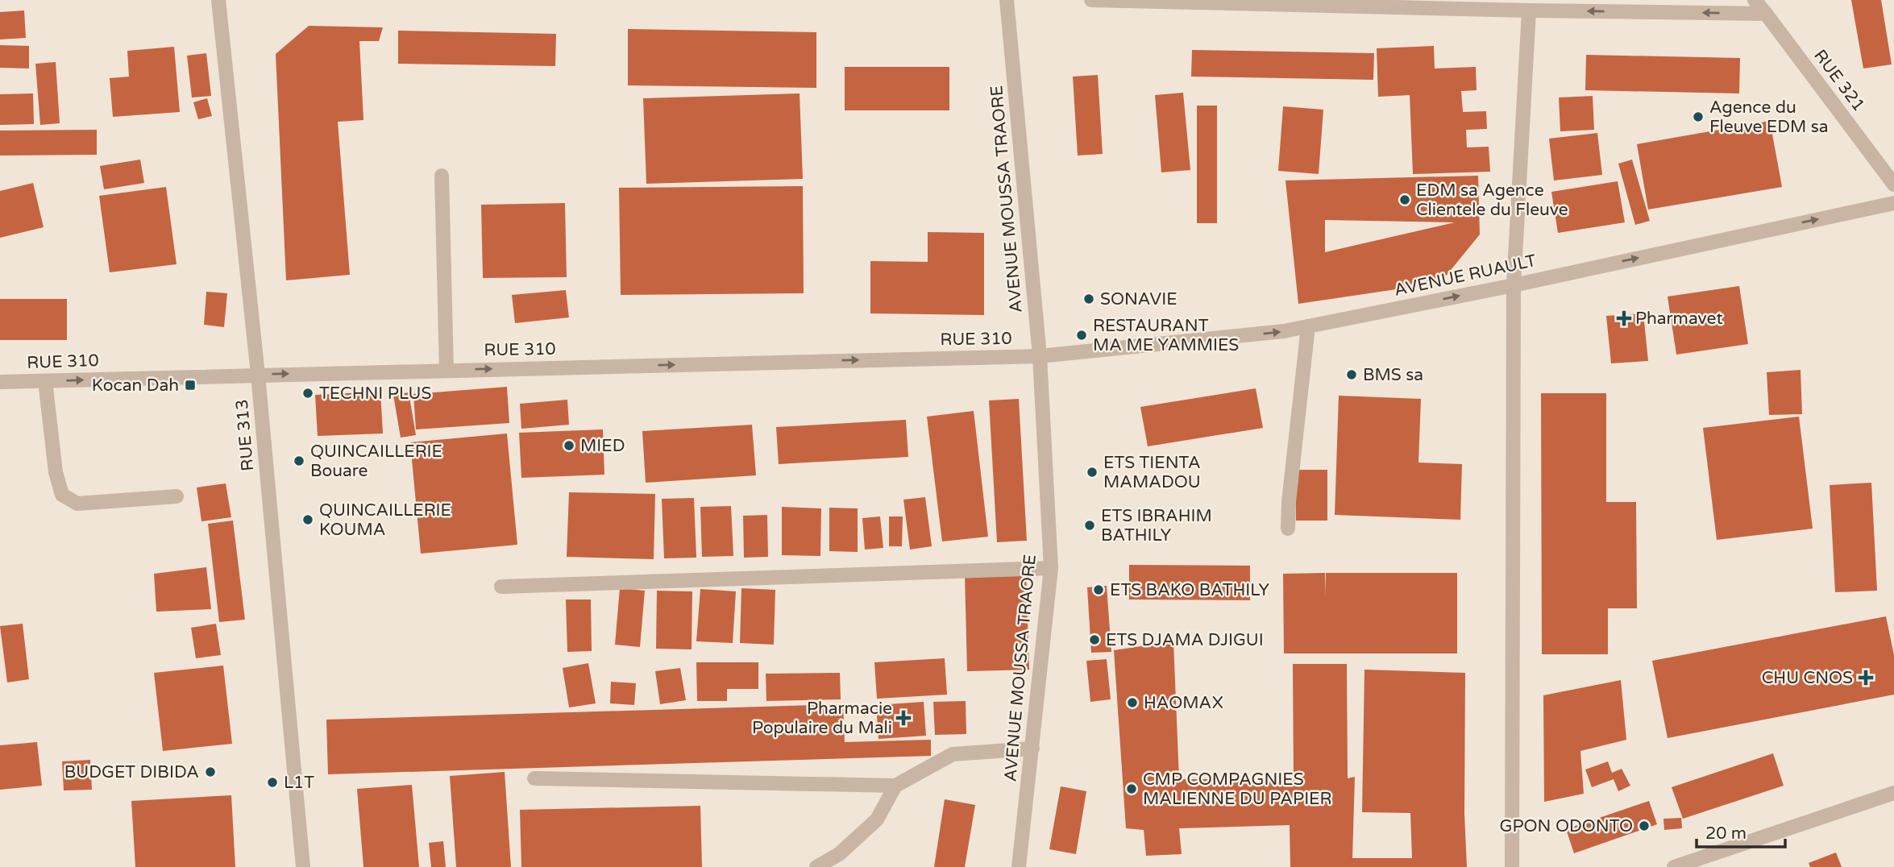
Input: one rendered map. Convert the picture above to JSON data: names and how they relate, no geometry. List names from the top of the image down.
{
  "streets": {
    "street": [
      "RUE 321",
      "AVENUE MOUSSA TRAORE",
      "AVENUE RUAULT",
      "RUE 310",
      "RUE 313"
    ]
  },
  "crossings": [
    ["AVENUE MOUSSA TRAORE", "AVENUE RUAULT"],
    ["AVENUE MOUSSA TRAORE", "RUE 310"],
    ["AVENUE RUAULT", "RUE 310"],
    ["RUE 310", "RUE 313"]
  ],
  "one_way": ["AVENUE RUAULT", "RUE 310"],
  "places": {
    "other": [
      "Agence du Fleuve EDM sa",
      "EDM sa Agence Clientele du Fleuve",
      "SONAVIE",
      "RESTAURANT MA ME YAMMIES",
      "BMS sa",
      "TECHNI PLUS",
      "MIED",
      "QUINCAILLERIE Bouare",
      "ETS TIENTA MAMADOU",
      "QUINCAILLERIE KOUMA",
      "ETS IBRAHIM BATHILY",
      "ETS BAKO BATHILY",
      "ETS DJAMA DJIGUI",
      "HAOMAX",
      "BUDGET DIBIDA",
      "L1T",
      "CMP COMPAGNIES MALIENNE DU PAPIER",
      "GPON ODONTO"
    ],
    "health": ["Pharmavet", "CHU CNOS", "Pharmacie Populaire du Mali"],
    "transit": ["Kocan Dah"]
  },
  "scale_bar": "20 m"
}
